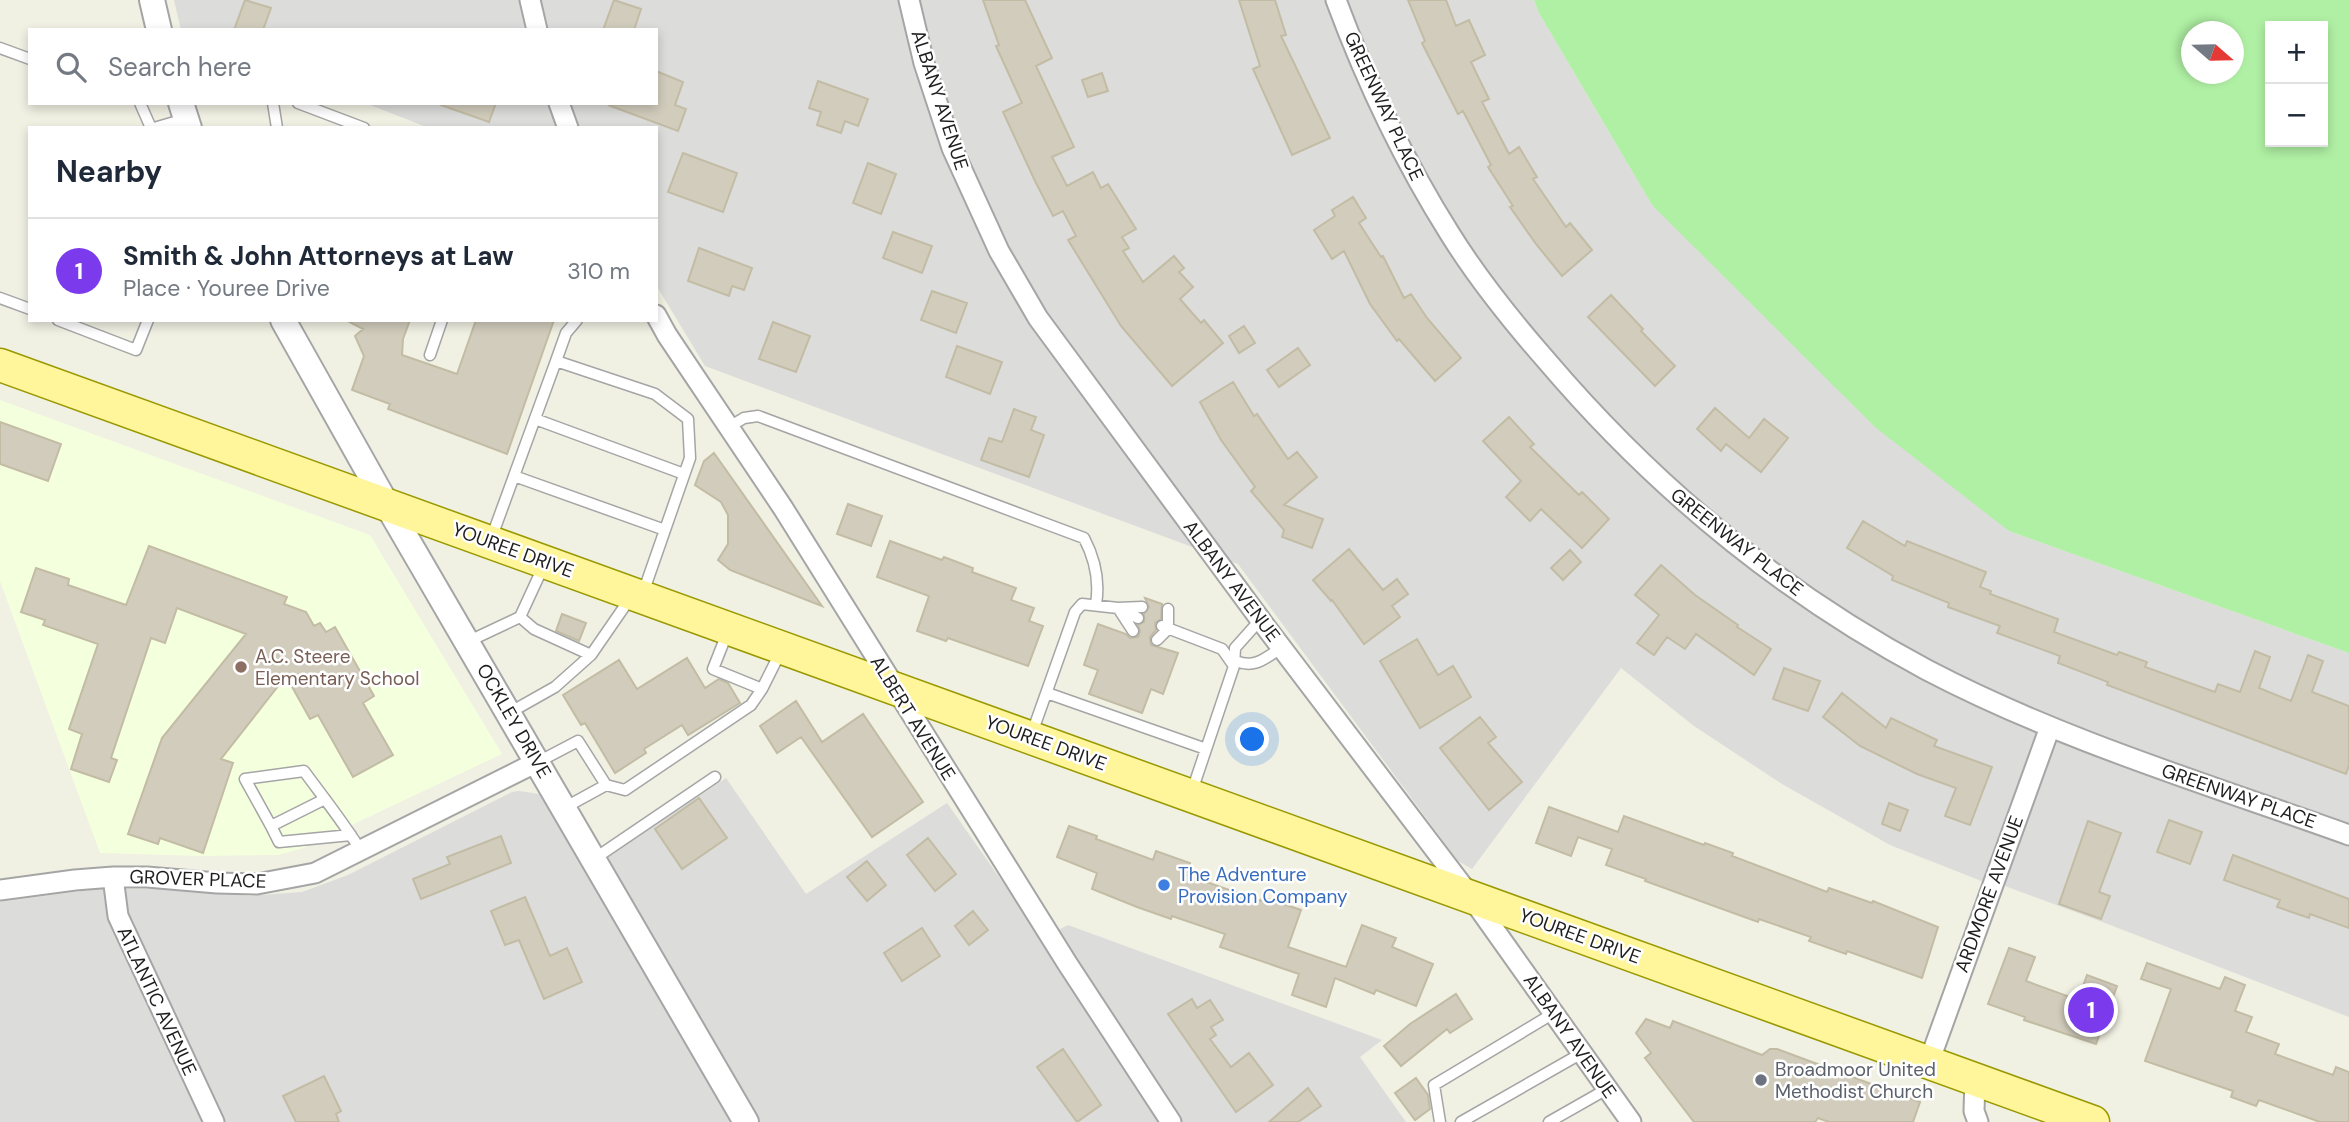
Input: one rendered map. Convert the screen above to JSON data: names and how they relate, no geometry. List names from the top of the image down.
{
  "streets": {
    "main road": ["YOUREE DRIVE"],
    "street": [
      "ALBANY AVENUE",
      "GREENWAY PLACE",
      "ALBERT AVENUE",
      "OCKLEY DRIVE",
      "GROVER PLACE",
      "ARDMORE AVENUE",
      "ATLANTIC AVENUE"
    ]
  },
  "crossings": [
    ["ALBANY AVENUE", "YOUREE DRIVE"],
    ["GREENWAY PLACE", "ARDMORE AVENUE"],
    ["YOUREE DRIVE", "ALBERT AVENUE"],
    ["YOUREE DRIVE", "OCKLEY DRIVE"],
    ["YOUREE DRIVE", "ARDMORE AVENUE"],
    ["OCKLEY DRIVE", "GROVER PLACE"],
    ["GROVER PLACE", "ATLANTIC AVENUE"]
  ],
  "places": ["A.C. Steere Elementary School", "The Adventure Provision Company", "Broadmoor United Methodist Church"],
  "north": "right",
  "page": {
    "map_buttons": ["+", "−"],
    "search": "Search here",
    "heading": "Nearby",
    "list": [
      {
        "mark": "1",
        "name": "Smith & John Attorneys at Law",
        "note": "Place · Youree Drive",
        "value": "310 m"
      }
    ],
    "pins": "1"
  }
}
